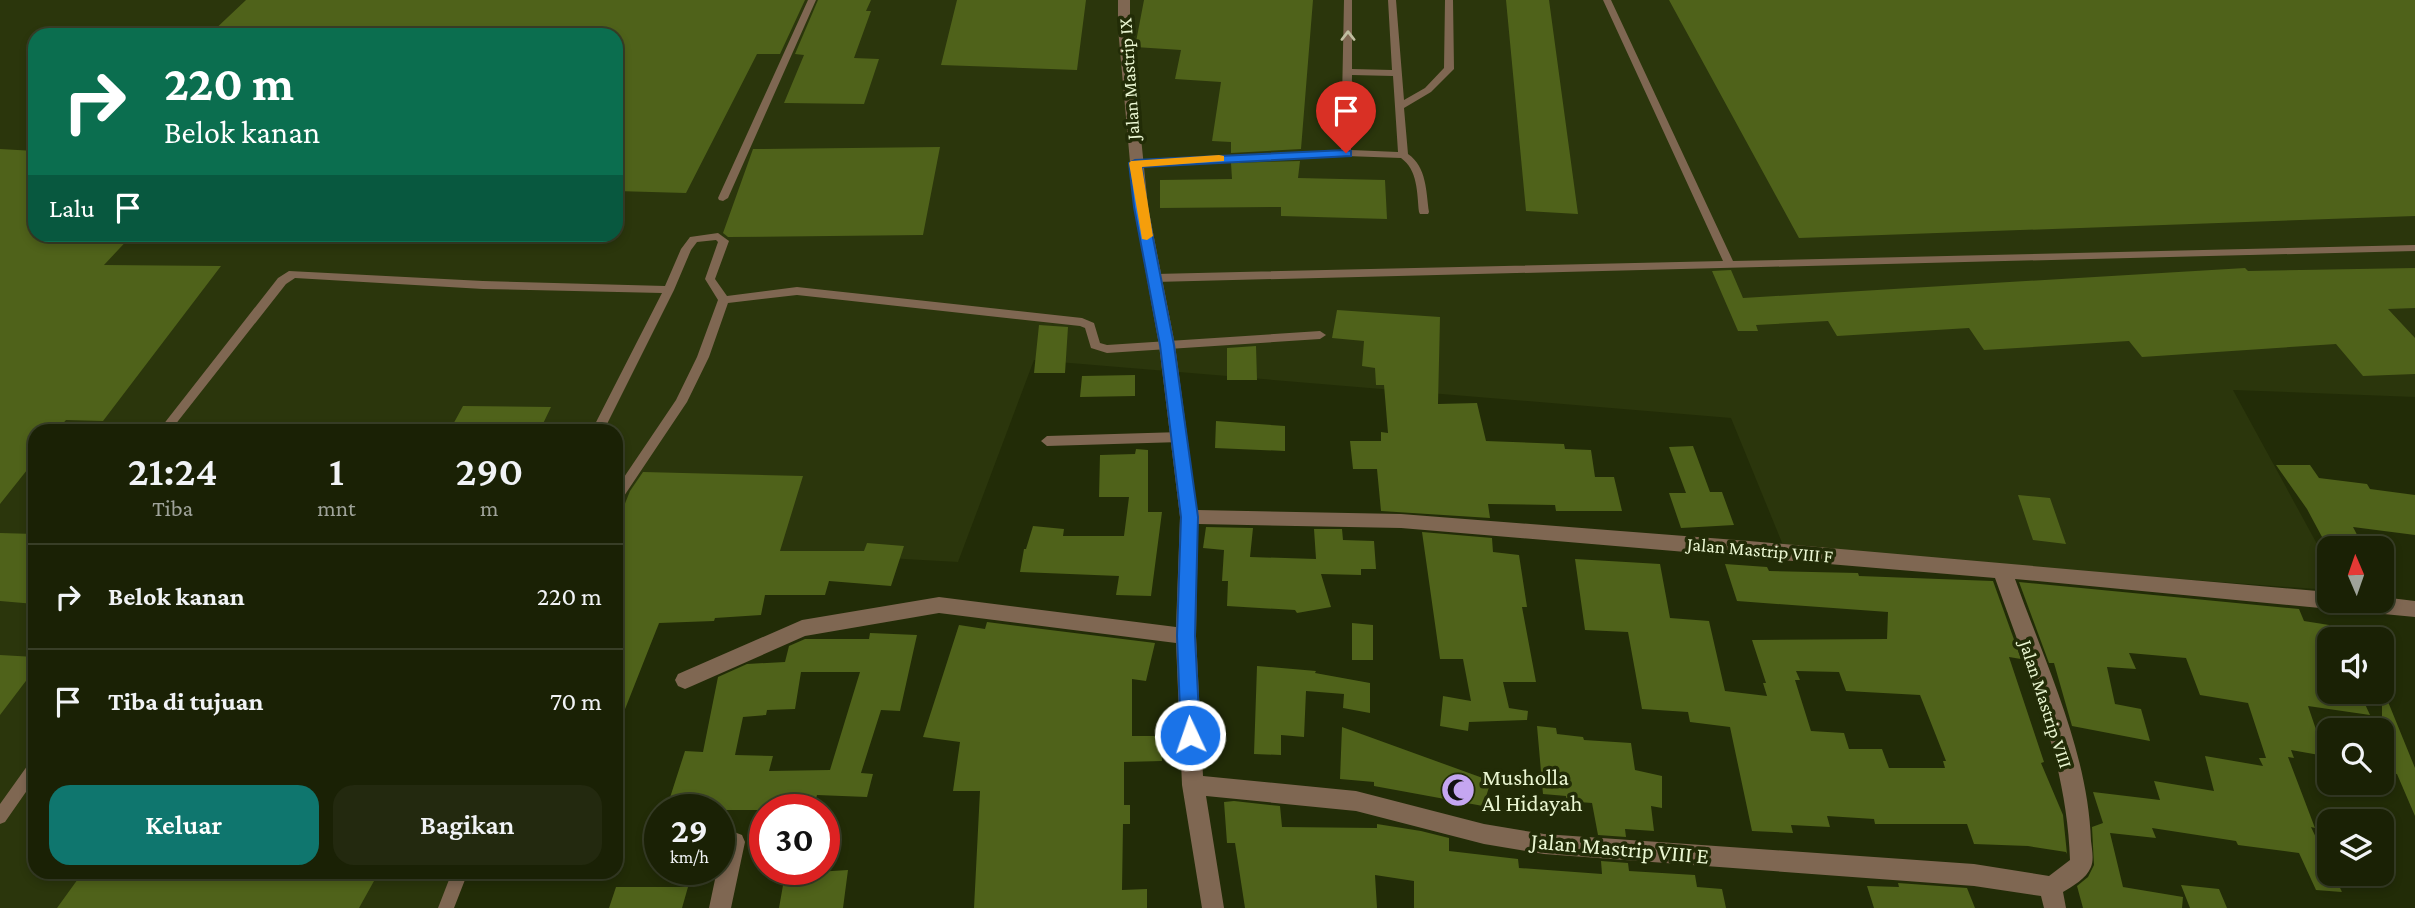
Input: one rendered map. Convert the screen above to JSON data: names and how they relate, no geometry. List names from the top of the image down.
{
  "streets": {
    "street": [
      "Jalan Mastrip IX",
      "Jalan Mastrip VIII F",
      "Jalan Mastrip VIII",
      "Jalan Mastrip VIII E"
    ]
  },
  "crossings": [
    ["Jalan Mastrip IX", "Jalan Mastrip VIII F"],
    ["Jalan Mastrip IX", "Jalan Mastrip VIII E"],
    ["Jalan Mastrip VIII F", "Jalan Mastrip VIII"],
    ["Jalan Mastrip VIII", "Jalan Mastrip VIII E"]
  ],
  "places": {
    "mosque": ["Musholla Al Hidayah"]
  },
  "north": "top",
  "page": {
    "turn": ["220 m", "Belok kanan"],
    "then": "Lalu",
    "eta": [
      "21:24",
      "Tiba",
      "1",
      "mnt",
      "290",
      "m"
    ],
    "list": [
      {
        "name": "Belok kanan",
        "value": "220 m"
      },
      {
        "name": "Tiba di tujuan",
        "value": "70 m"
      }
    ],
    "buttons": ["Keluar", "Bagikan"],
    "speed": "29 km/h",
    "limit": "30"
  }
}
